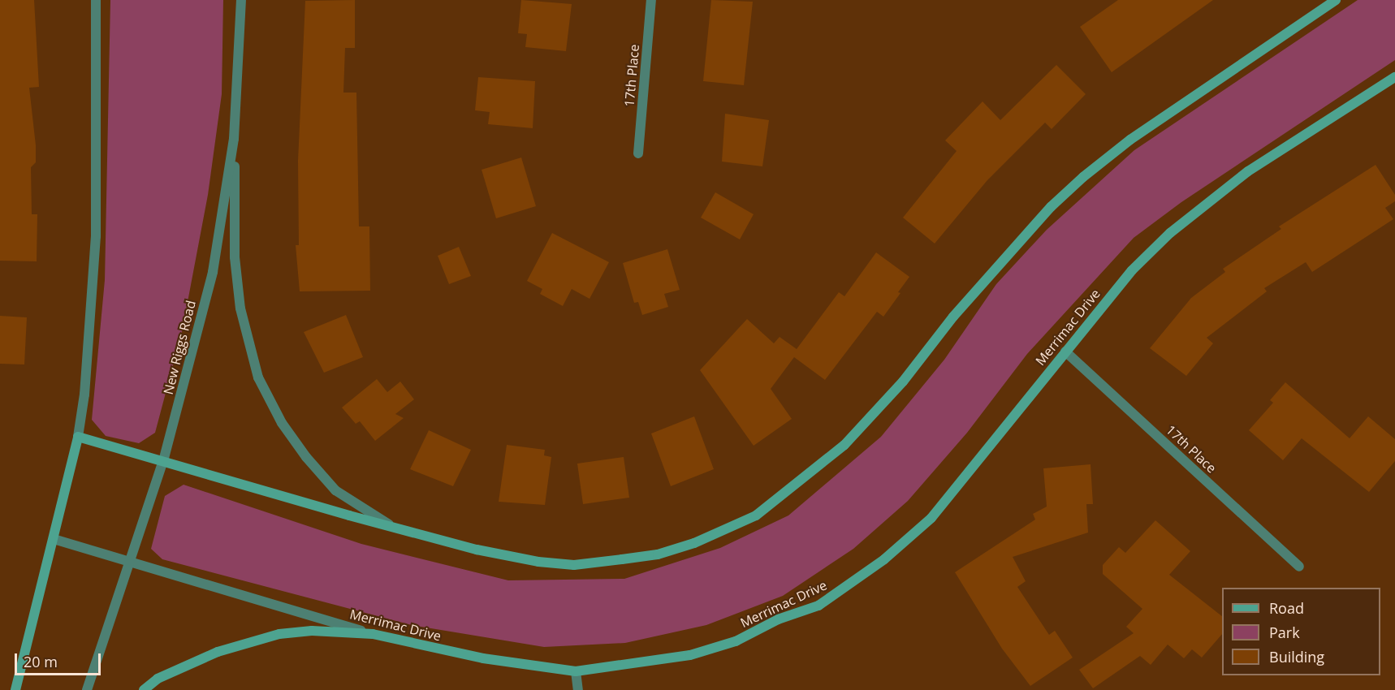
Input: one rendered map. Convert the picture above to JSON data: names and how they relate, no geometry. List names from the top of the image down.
{
  "streets": {
    "street": ["17th Place", "Merrimac Drive", "New Riggs Road"]
  },
  "crossings": [
    ["17th Place", "Merrimac Drive"],
    ["Merrimac Drive", "New Riggs Road"]
  ],
  "legend": ["Road", "Park", "Building"],
  "scale_bar": "20 m"
}
